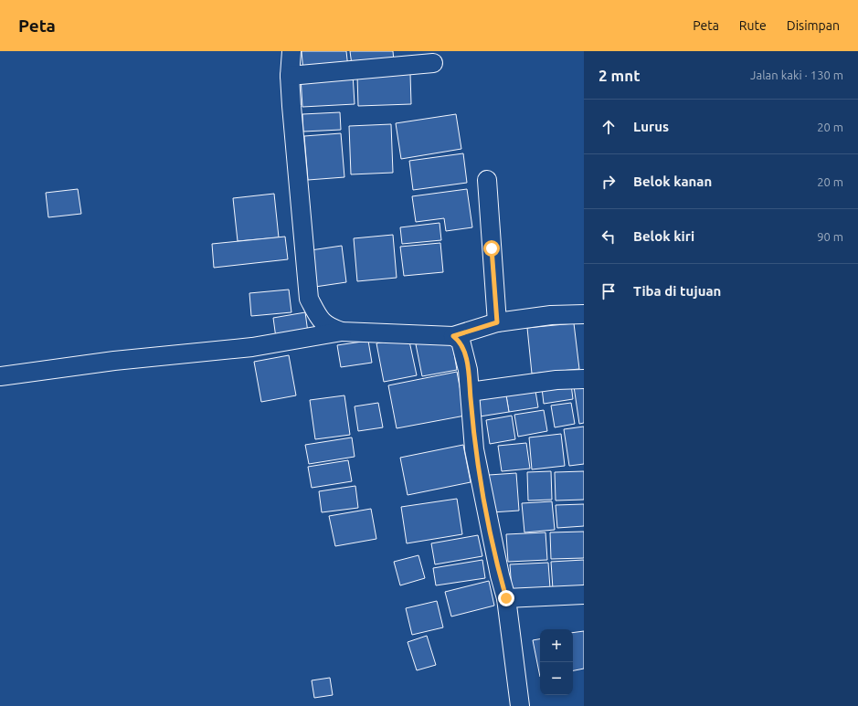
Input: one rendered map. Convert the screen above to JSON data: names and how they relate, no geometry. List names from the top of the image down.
{
  "page": {
    "header": "Peta",
    "nav": ["Peta", "Rute", "Disimpan"],
    "heading": ["2 mnt", "Jalan kaki · 130 m"],
    "list": [
      ["Lurus", "20 m"],
      ["Belok kanan", "20 m"],
      ["Belok kiri", "90 m"],
      "Tiba di tujuan"
    ],
    "map_buttons": ["+", "−"]
  }
}
